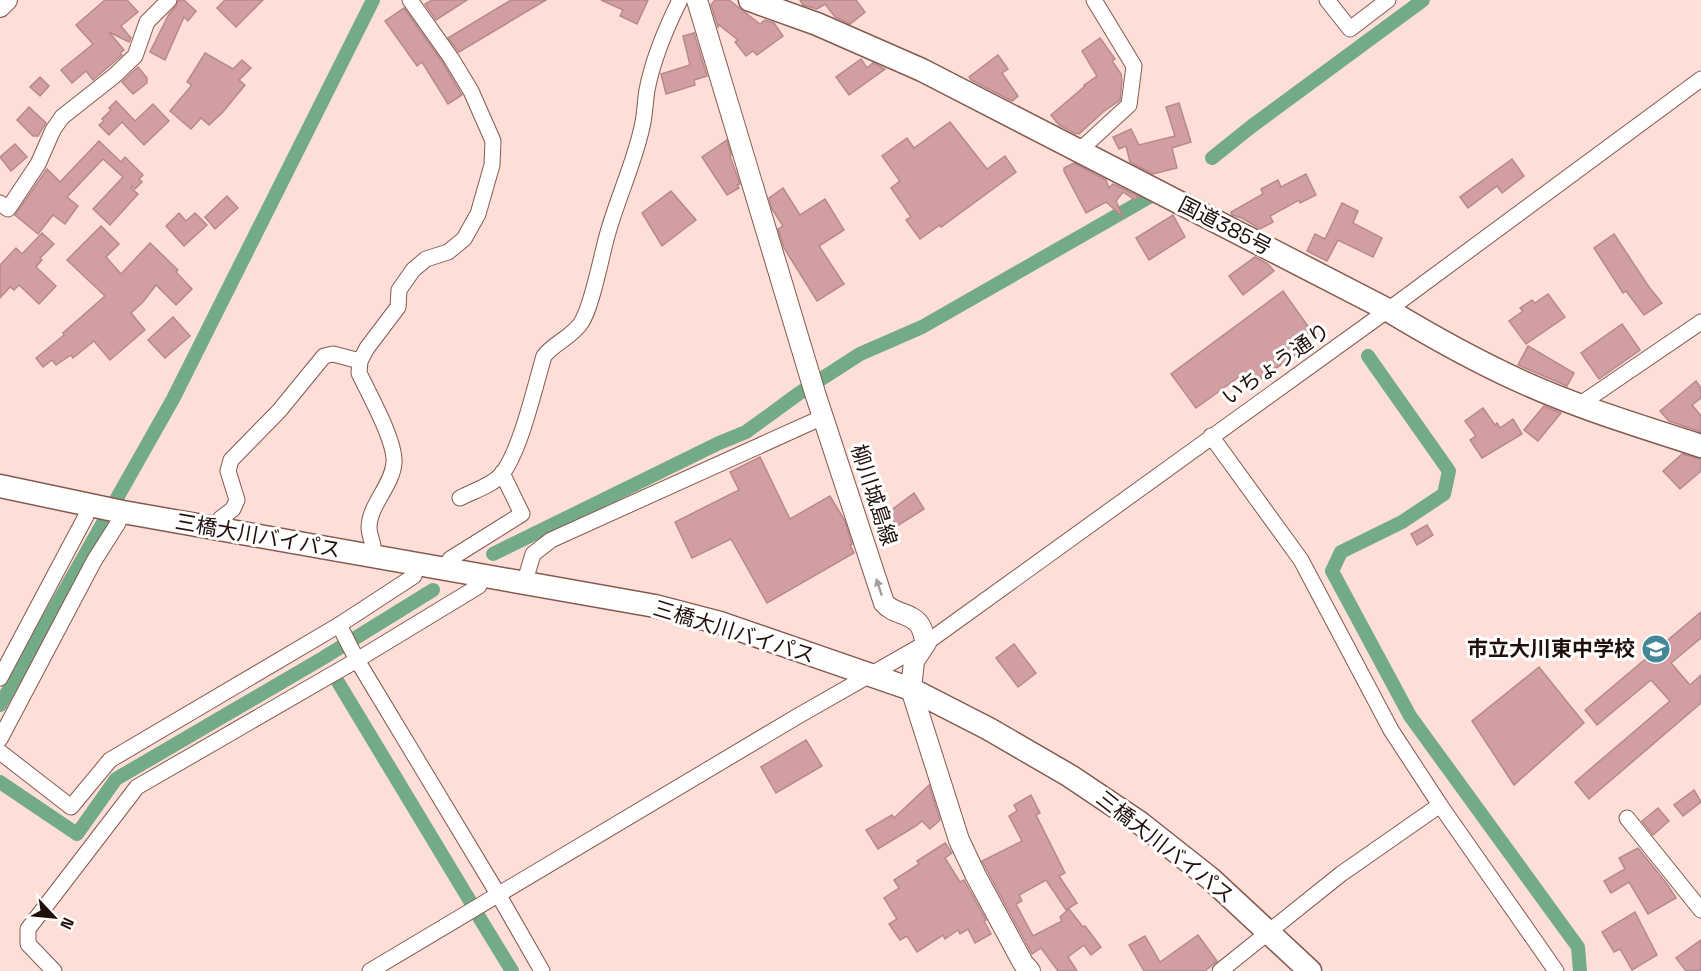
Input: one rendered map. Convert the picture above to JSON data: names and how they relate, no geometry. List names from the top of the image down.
{
  "streets": {
    "highway": ["国道385号", "三橋大川バイパス"],
    "main road": ["柳川城島線"],
    "street": ["いちょう通り"]
  },
  "crossings": [
    ["国道385号", "いちょう通り"],
    ["いちょう通り", "柳川城島線"],
    ["いちょう通り", "三橋大川バイパス"]
  ],
  "one_way": ["柳川城島線"],
  "places": {
    "school or university": ["市立大川東中学校"]
  },
  "north": "bottom right"
}
